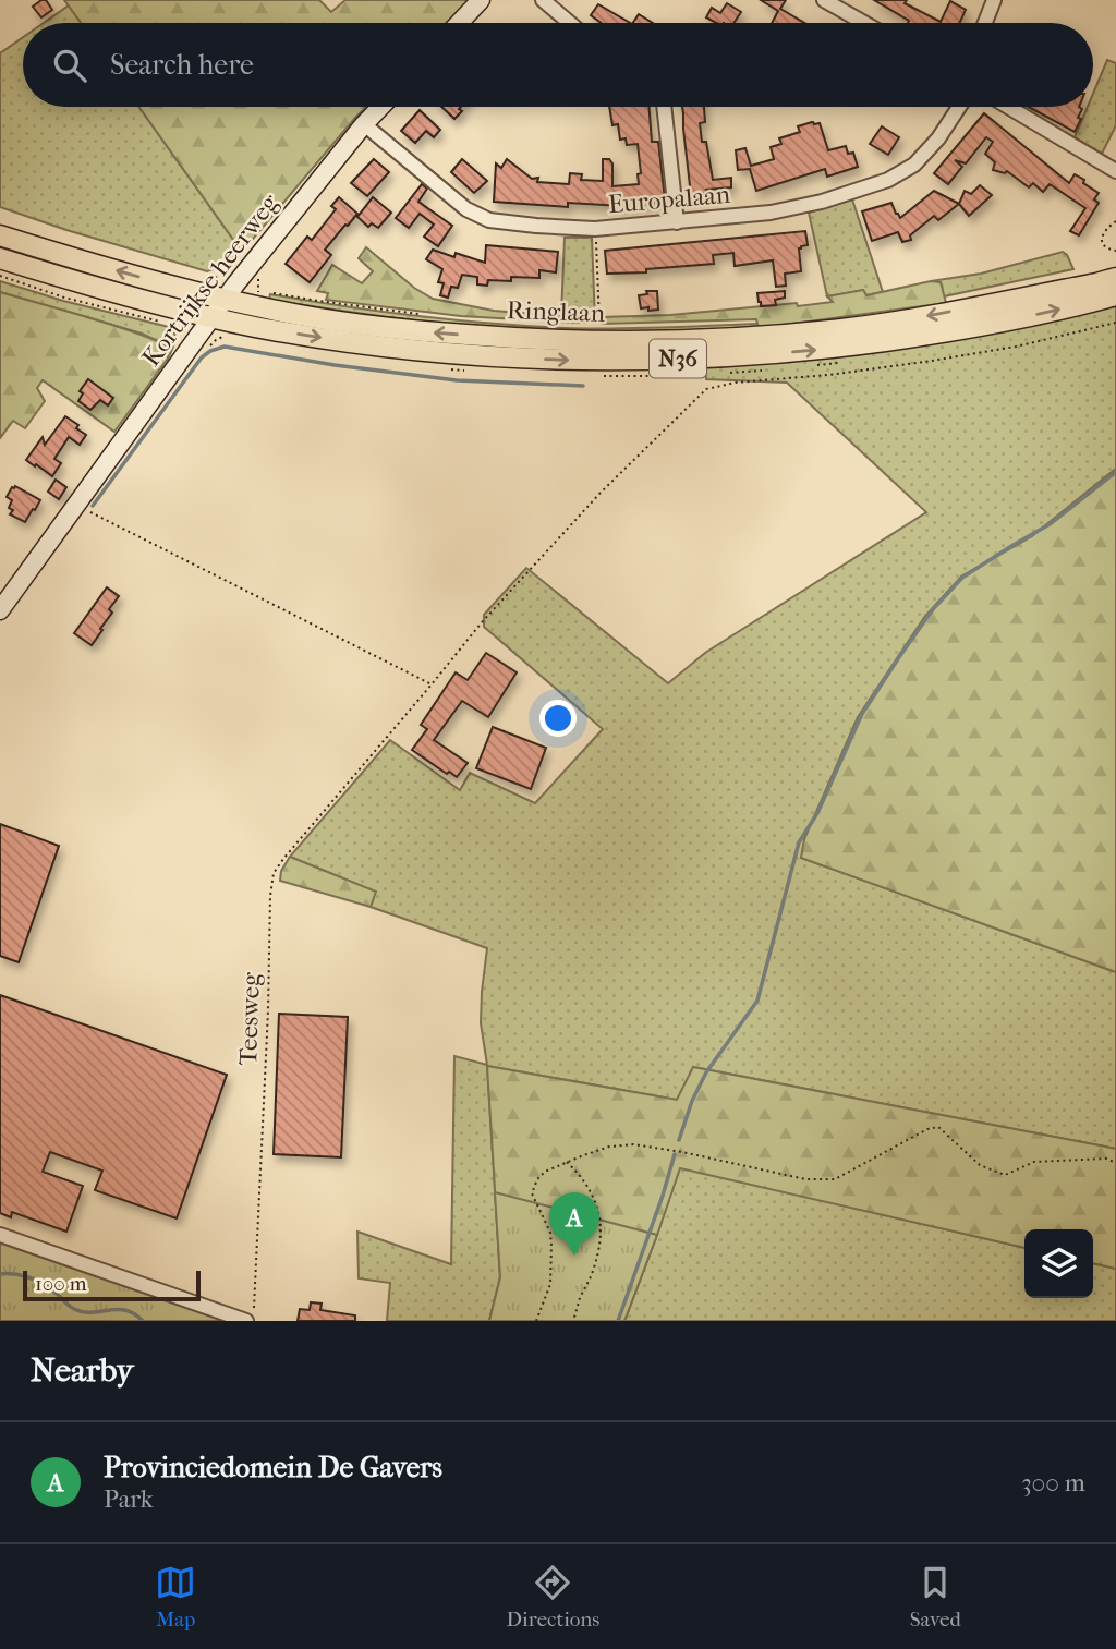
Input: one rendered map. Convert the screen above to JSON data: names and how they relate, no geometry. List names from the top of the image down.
{
  "streets": {
    "main road": ["Ringlaan", "N36"],
    "street": ["Europalaan", "Kortrijkse heerweg"],
    "path": ["Teesweg"]
  },
  "crossings": [
    ["Europalaan", "Kortrijkse heerweg"],
    ["Kortrijkse heerweg", "Ringlaan"]
  ],
  "scale_bar": "100 m",
  "page": {
    "search": "Search here",
    "pins": "A",
    "scale": "100 m",
    "heading": "Nearby",
    "list": [
      {
        "mark": "A",
        "name": "Provinciedomein De Gavers",
        "note": "Park",
        "value": "300 m"
      }
    ],
    "nav": ["Map", "Directions", "Saved"]
  }
}
